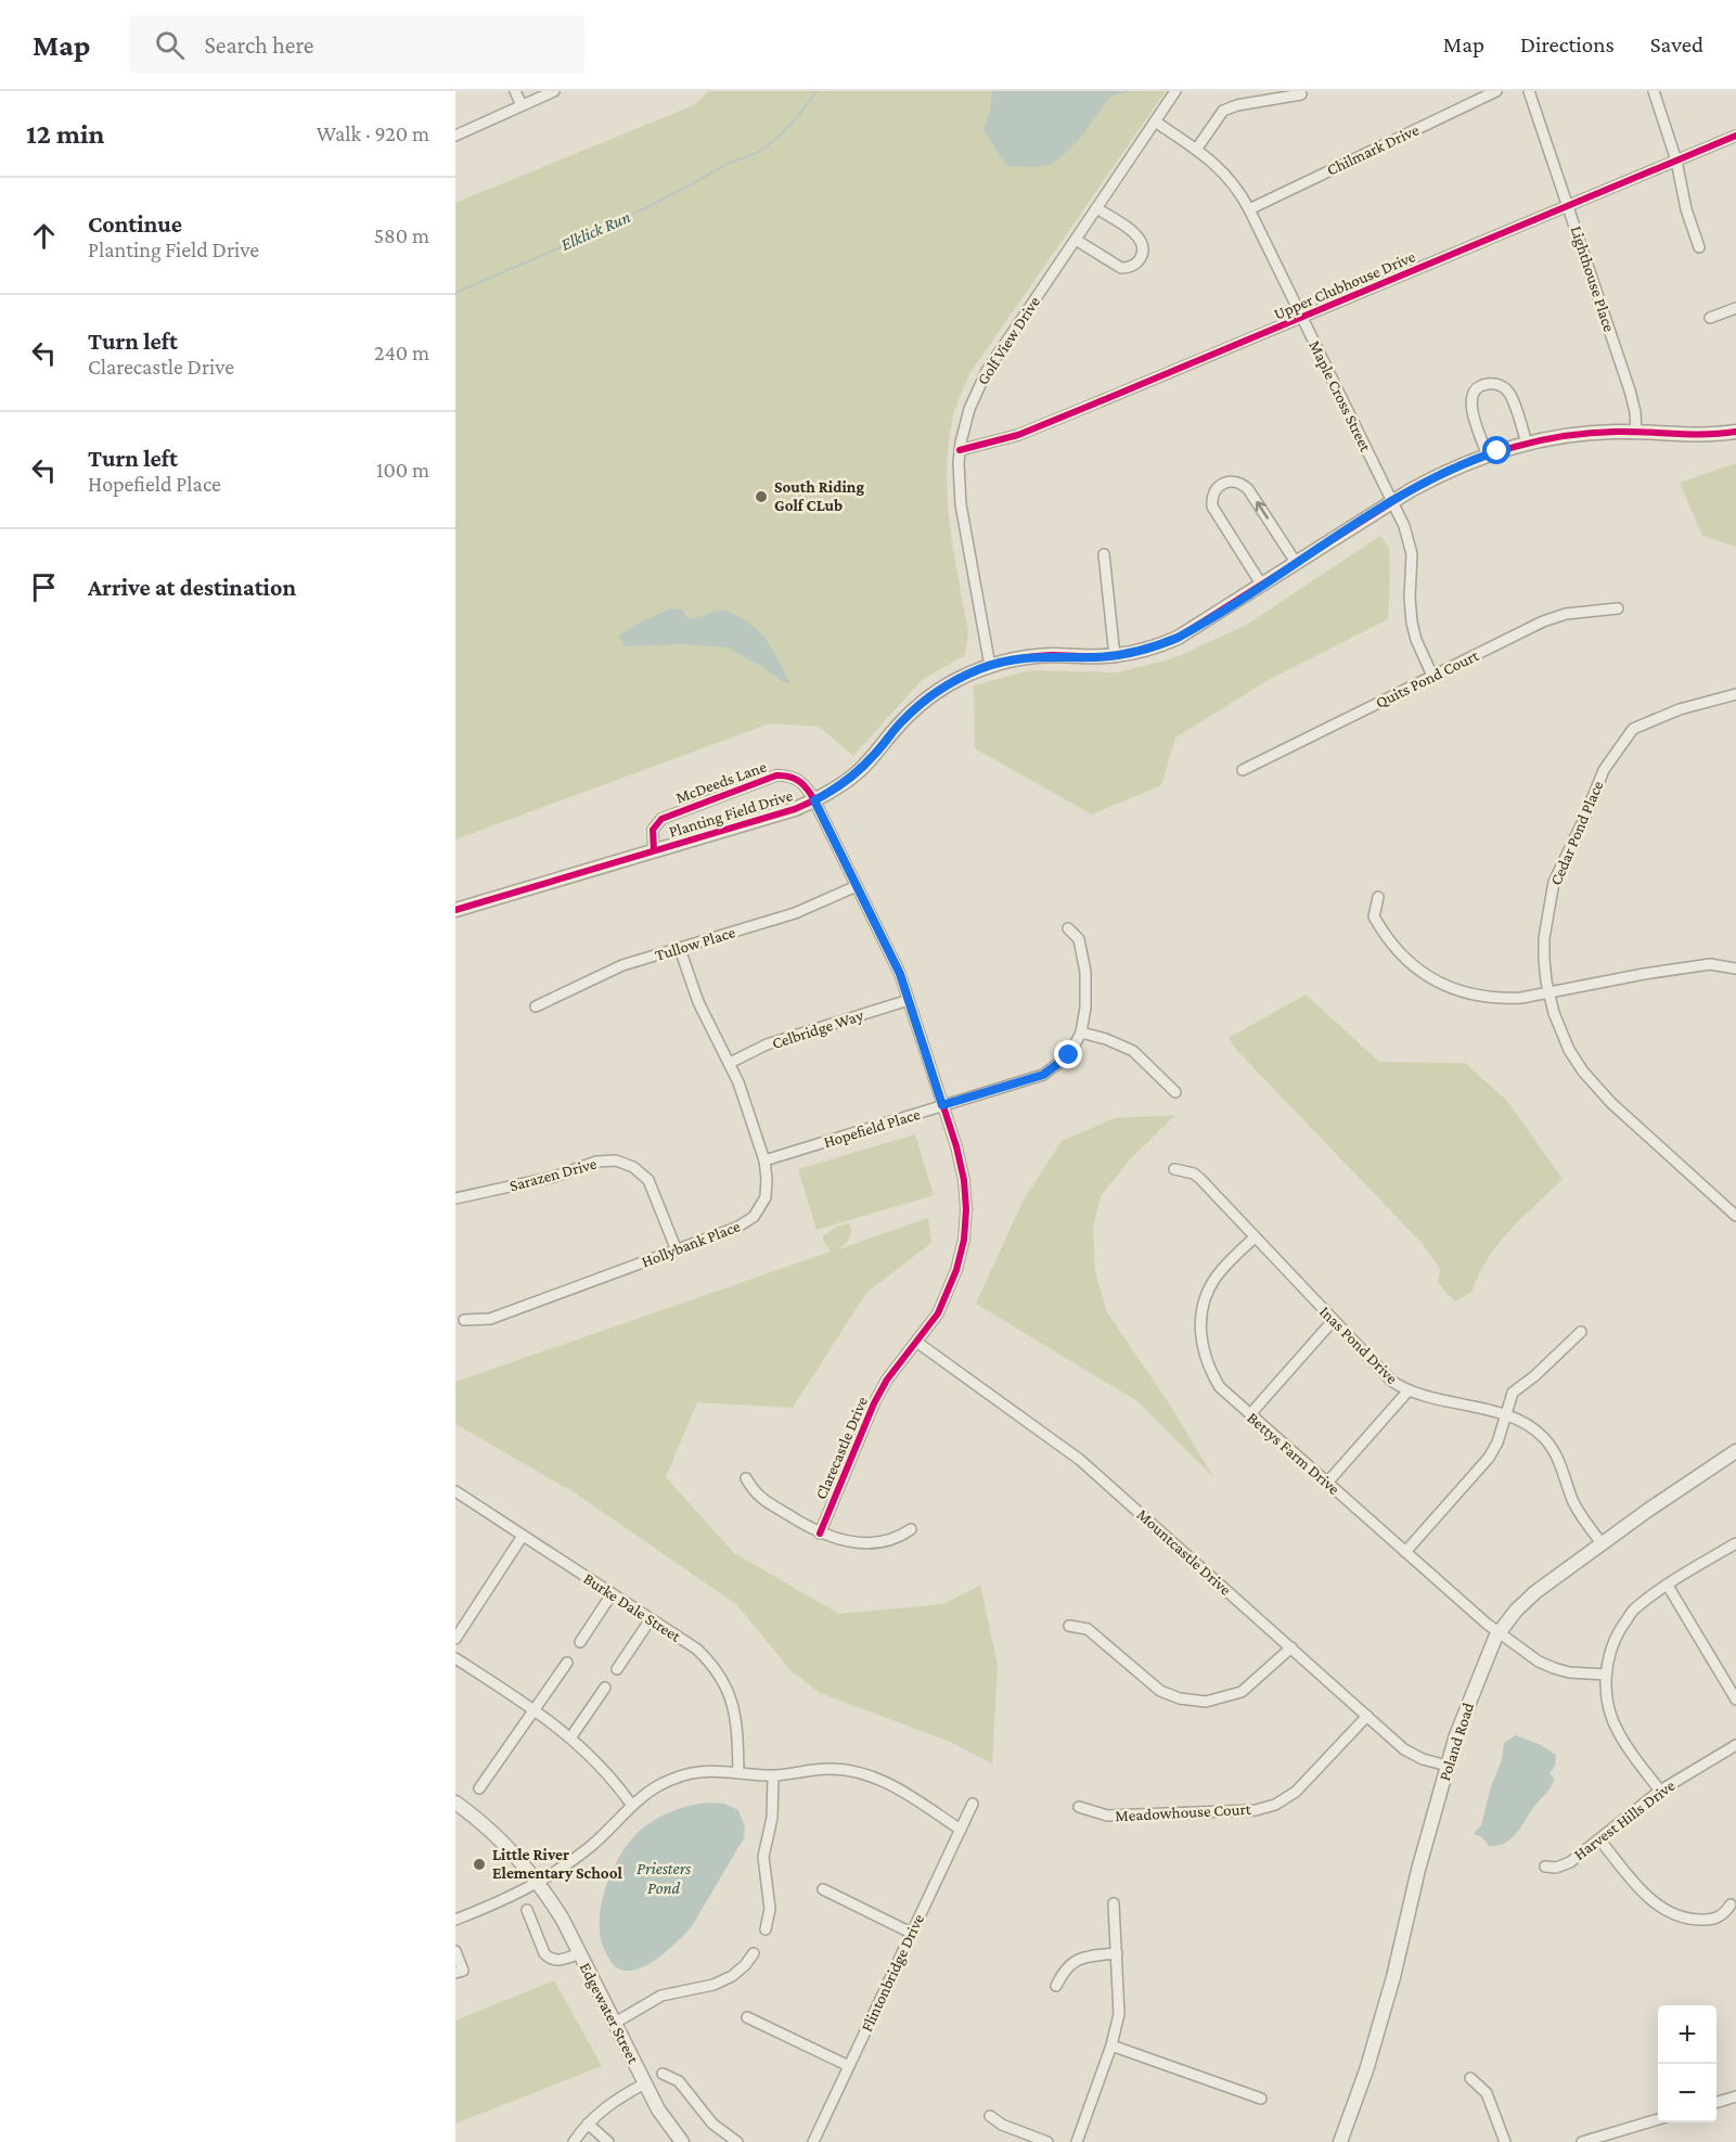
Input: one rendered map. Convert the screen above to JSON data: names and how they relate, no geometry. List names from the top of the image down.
{
  "streets": {
    "street": [
      "Chilmark Drive",
      "Lighthouse Place",
      "Upper Clubhouse Drive",
      "Golf View Drive",
      "Maple Cross Street",
      "Quits Pond Court",
      "McDeeds Lane",
      "Planting Field Drive",
      "Cedar Pond Place",
      "Tullow Place",
      "Celbridge Way",
      "Hopefield Place",
      "Sarazen Drive",
      "Hollybank Place",
      "Inas Pond Drive",
      "Clarecastle Drive",
      "Bettys Farm Drive",
      "Mountcastle Drive",
      "Burke Dale Street",
      "Poland Road",
      "Meadowhouse Court",
      "Harvest Hills Drive",
      "Flintonbridge Drive",
      "Edgewater Street"
    ]
  },
  "crossings": [
    ["Chilmark Drive", "Maple Cross Street"],
    ["Lighthouse Place", "Upper Clubhouse Drive"],
    ["Lighthouse Place", "Planting Field Drive"],
    ["Upper Clubhouse Drive", "Golf View Drive"],
    ["Upper Clubhouse Drive", "Maple Cross Street"],
    ["Golf View Drive", "Maple Cross Street"],
    ["Golf View Drive", "Planting Field Drive"],
    ["Maple Cross Street", "Quits Pond Court"],
    ["Maple Cross Street", "Planting Field Drive"],
    ["McDeeds Lane", "Planting Field Drive"],
    ["McDeeds Lane", "Clarecastle Drive"],
    ["Planting Field Drive", "Clarecastle Drive"],
    ["Tullow Place", "Hollybank Place"],
    ["Tullow Place", "Clarecastle Drive"],
    ["Celbridge Way", "Hollybank Place"],
    ["Celbridge Way", "Clarecastle Drive"],
    ["Hopefield Place", "Hollybank Place"],
    ["Hopefield Place", "Clarecastle Drive"],
    ["Sarazen Drive", "Hollybank Place"],
    ["Inas Pond Drive", "Bettys Farm Drive"],
    ["Inas Pond Drive", "Poland Road"],
    ["Clarecastle Drive", "Mountcastle Drive"],
    ["Bettys Farm Drive", "Poland Road"],
    ["Mountcastle Drive", "Poland Road"],
    ["Mountcastle Drive", "Meadowhouse Court"]
  ],
  "water": ["Elklick Run", "Priesters Pond"],
  "places": ["South Riding Golf CLub", "Little River Elementary School"],
  "page": {
    "header": "Map",
    "search": "Search here",
    "nav": ["Map", "Directions", "Saved"],
    "heading": ["12 min", "Walk · 920 m"],
    "list": [
      ["Continue", "Planting Field Drive", "580 m"],
      ["Turn left", "Clarecastle Drive", "240 m"],
      ["Turn left", "Hopefield Place", "100 m"],
      "Arrive at destination"
    ],
    "map_buttons": ["+", "−"]
  }
}
